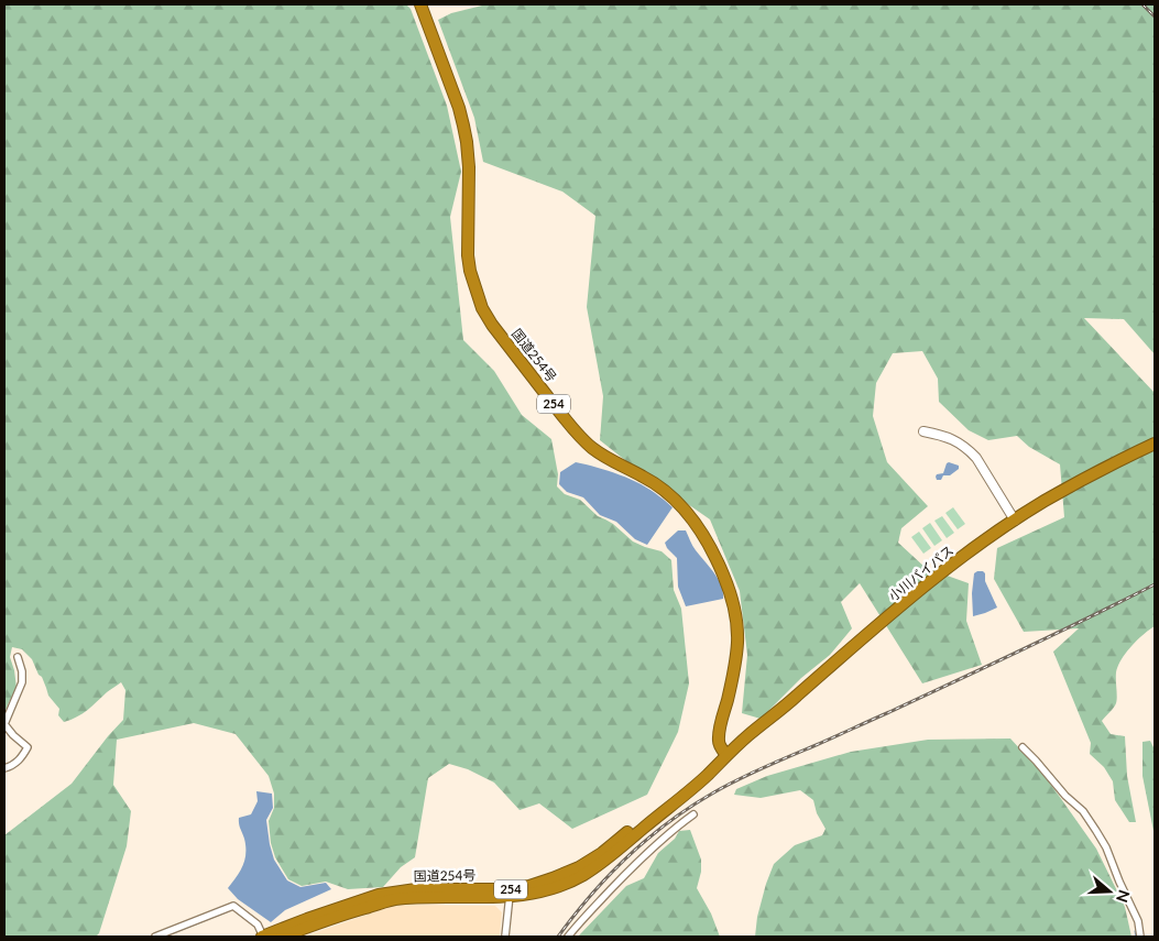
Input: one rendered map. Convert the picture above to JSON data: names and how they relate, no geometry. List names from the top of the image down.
{
  "streets": {
    "highway": ["国道254号", "254", "小川バイパス"]
  },
  "crossings": [
    ["国道254号", "小川バイパス"]
  ],
  "north": "right"
}
